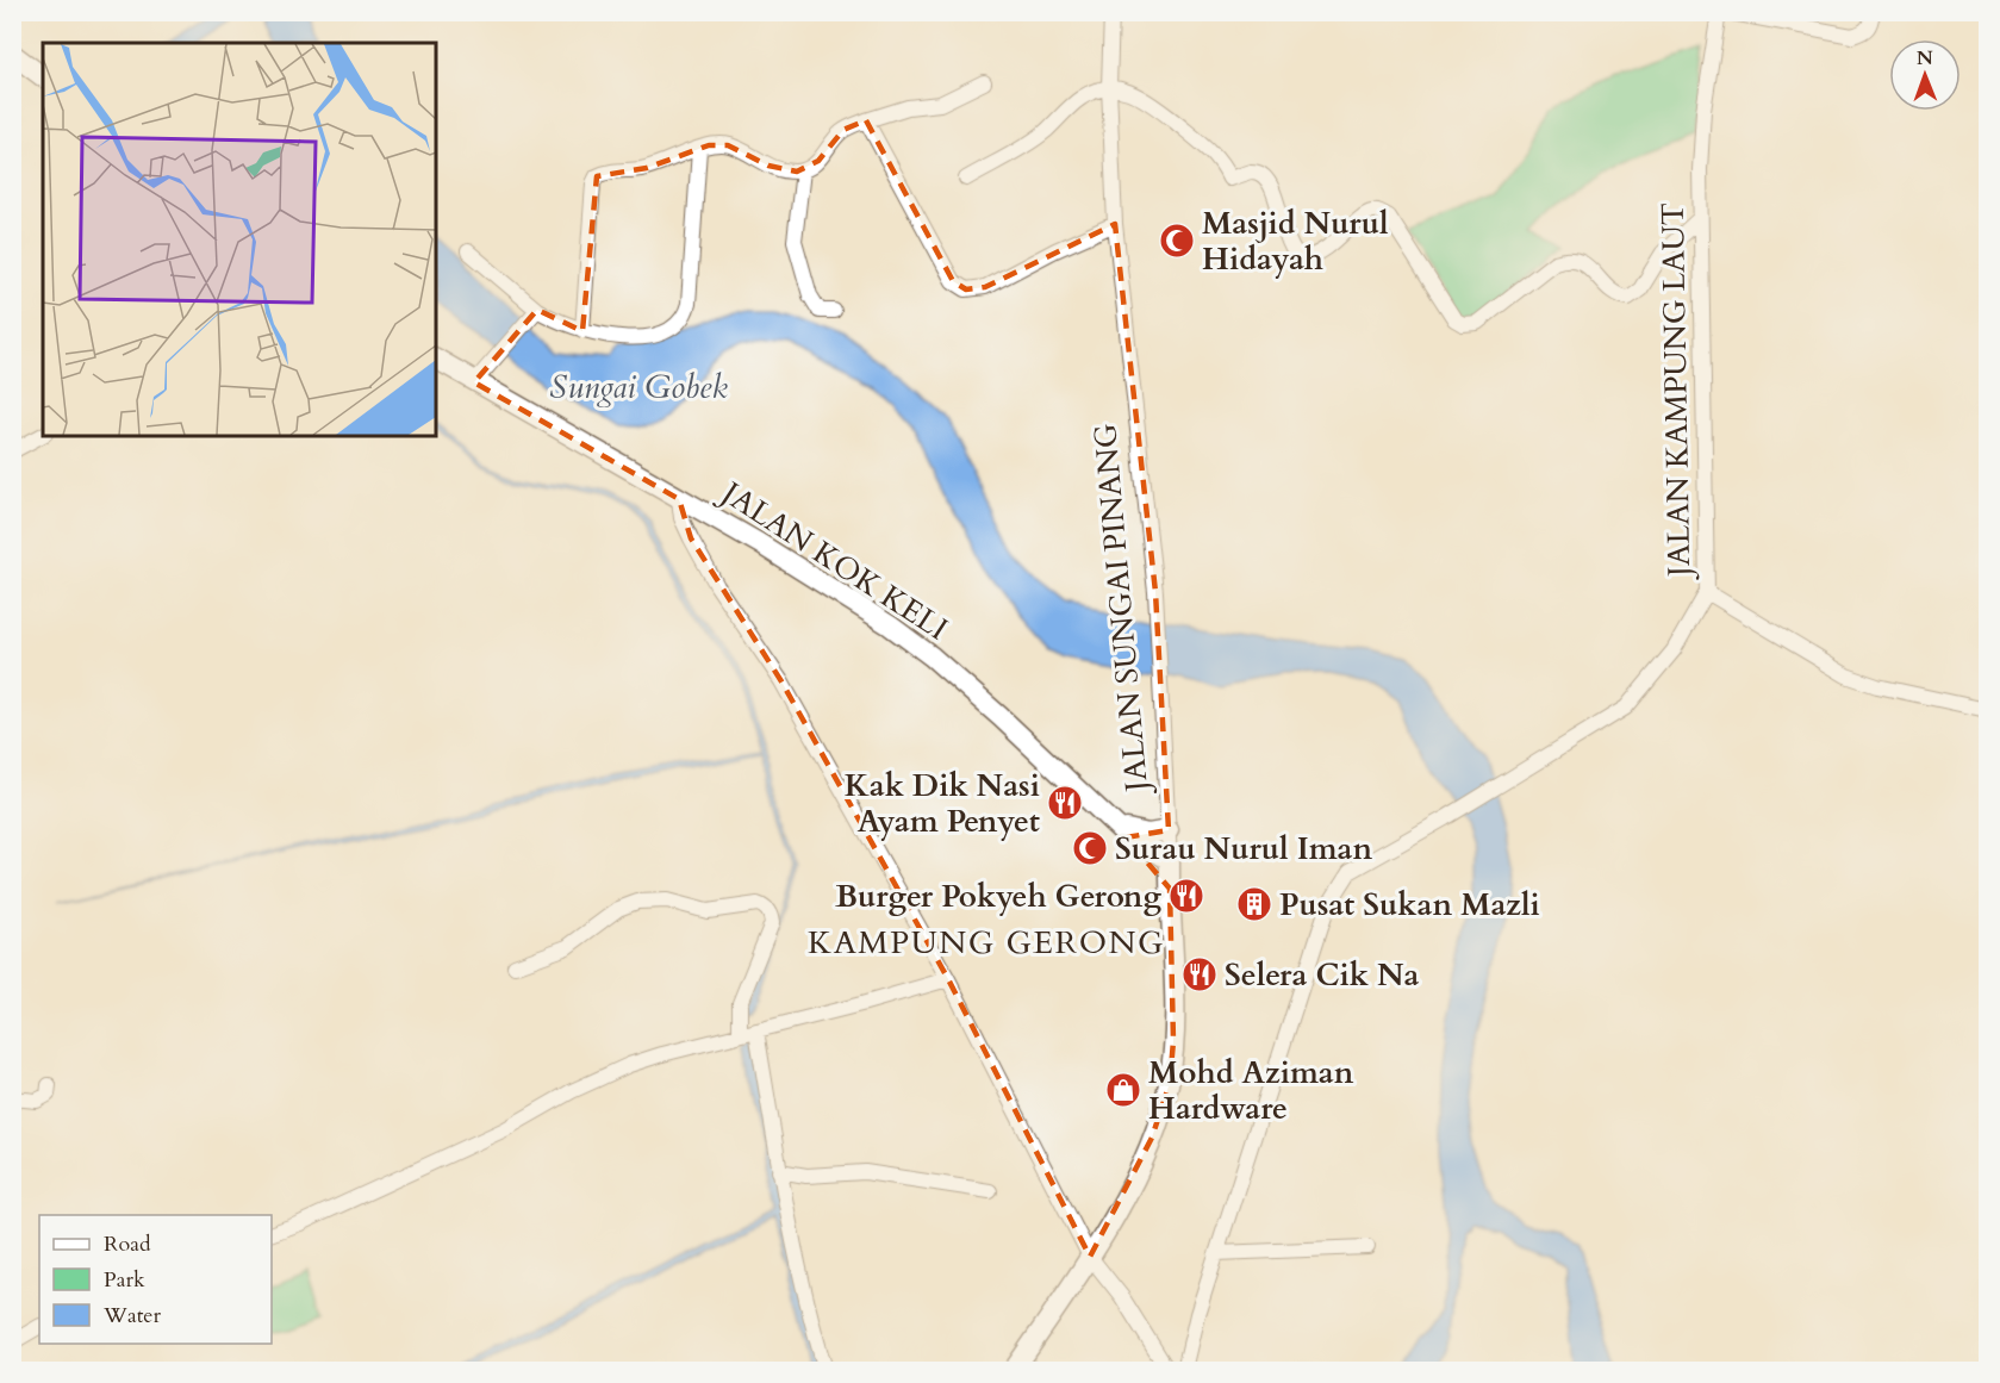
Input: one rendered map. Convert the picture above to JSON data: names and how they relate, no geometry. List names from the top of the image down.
{
  "streets": {
    "street": ["JALAN KAMPUNG LAUT", "JALAN KOK KELI", "JALAN SUNGAI PINANG"]
  },
  "crossings": [
    ["JALAN KOK KELI", "JALAN SUNGAI PINANG"]
  ],
  "districts": ["KAMPUNG GERONG"],
  "water": ["Sungai Gobek"],
  "places": {
    "mosque": ["Masjid Nurul Hidayah", "Surau Nurul Iman"],
    "restaurant": ["Kak Dik Nasi Ayam Penyet", "Burger Pokyeh Gerong", "Selera Cik Na"],
    "building": ["Pusat Sukan Mazli"],
    "shop": ["Mohd Aziman Hardware"]
  },
  "legend": ["Road", "Park", "Water"],
  "north": "top"
}
